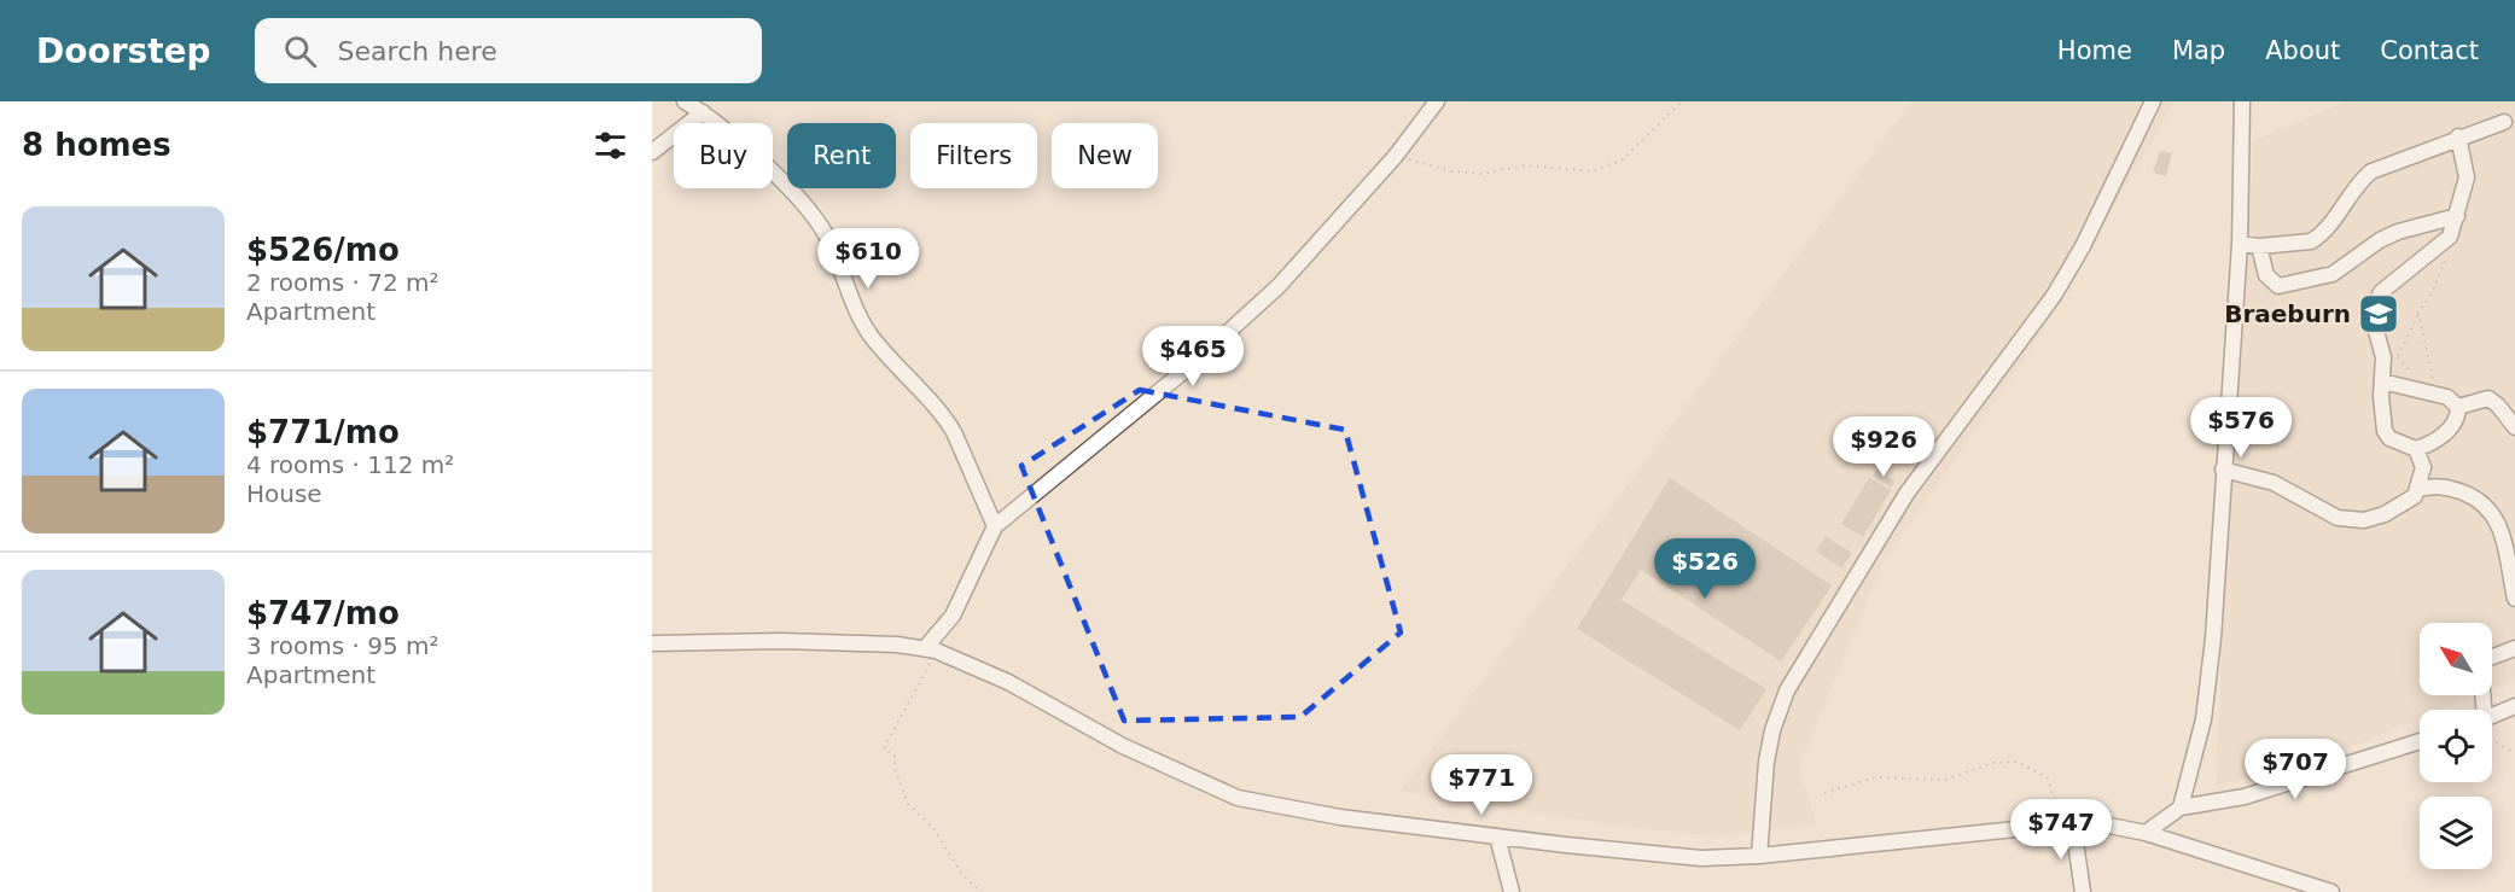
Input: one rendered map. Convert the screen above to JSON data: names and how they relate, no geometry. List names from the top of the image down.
{
  "places": {
    "school or university": ["Braeburn"]
  },
  "north": "top left",
  "page": {
    "header": "Doorstep",
    "search": "Search here",
    "nav": [
      "Home",
      "Map",
      "About",
      "Contact"
    ],
    "heading": "8 homes",
    "chip": [
      "Buy",
      "Rent",
      "Filters",
      "New"
    ],
    "list": [
      {
        "name": "$526/mo",
        "note": "2 rooms · 72 m² · Apartment"
      },
      {
        "name": "$771/mo",
        "note": "4 rooms · 112 m² · House"
      },
      {
        "name": "$747/mo",
        "note": "3 rooms · 95 m² · Apartment"
      }
    ],
    "price": [
      "$610",
      "$465",
      "$576",
      "$926",
      "$526",
      "$707",
      "$771",
      "$747"
    ]
  }
}
